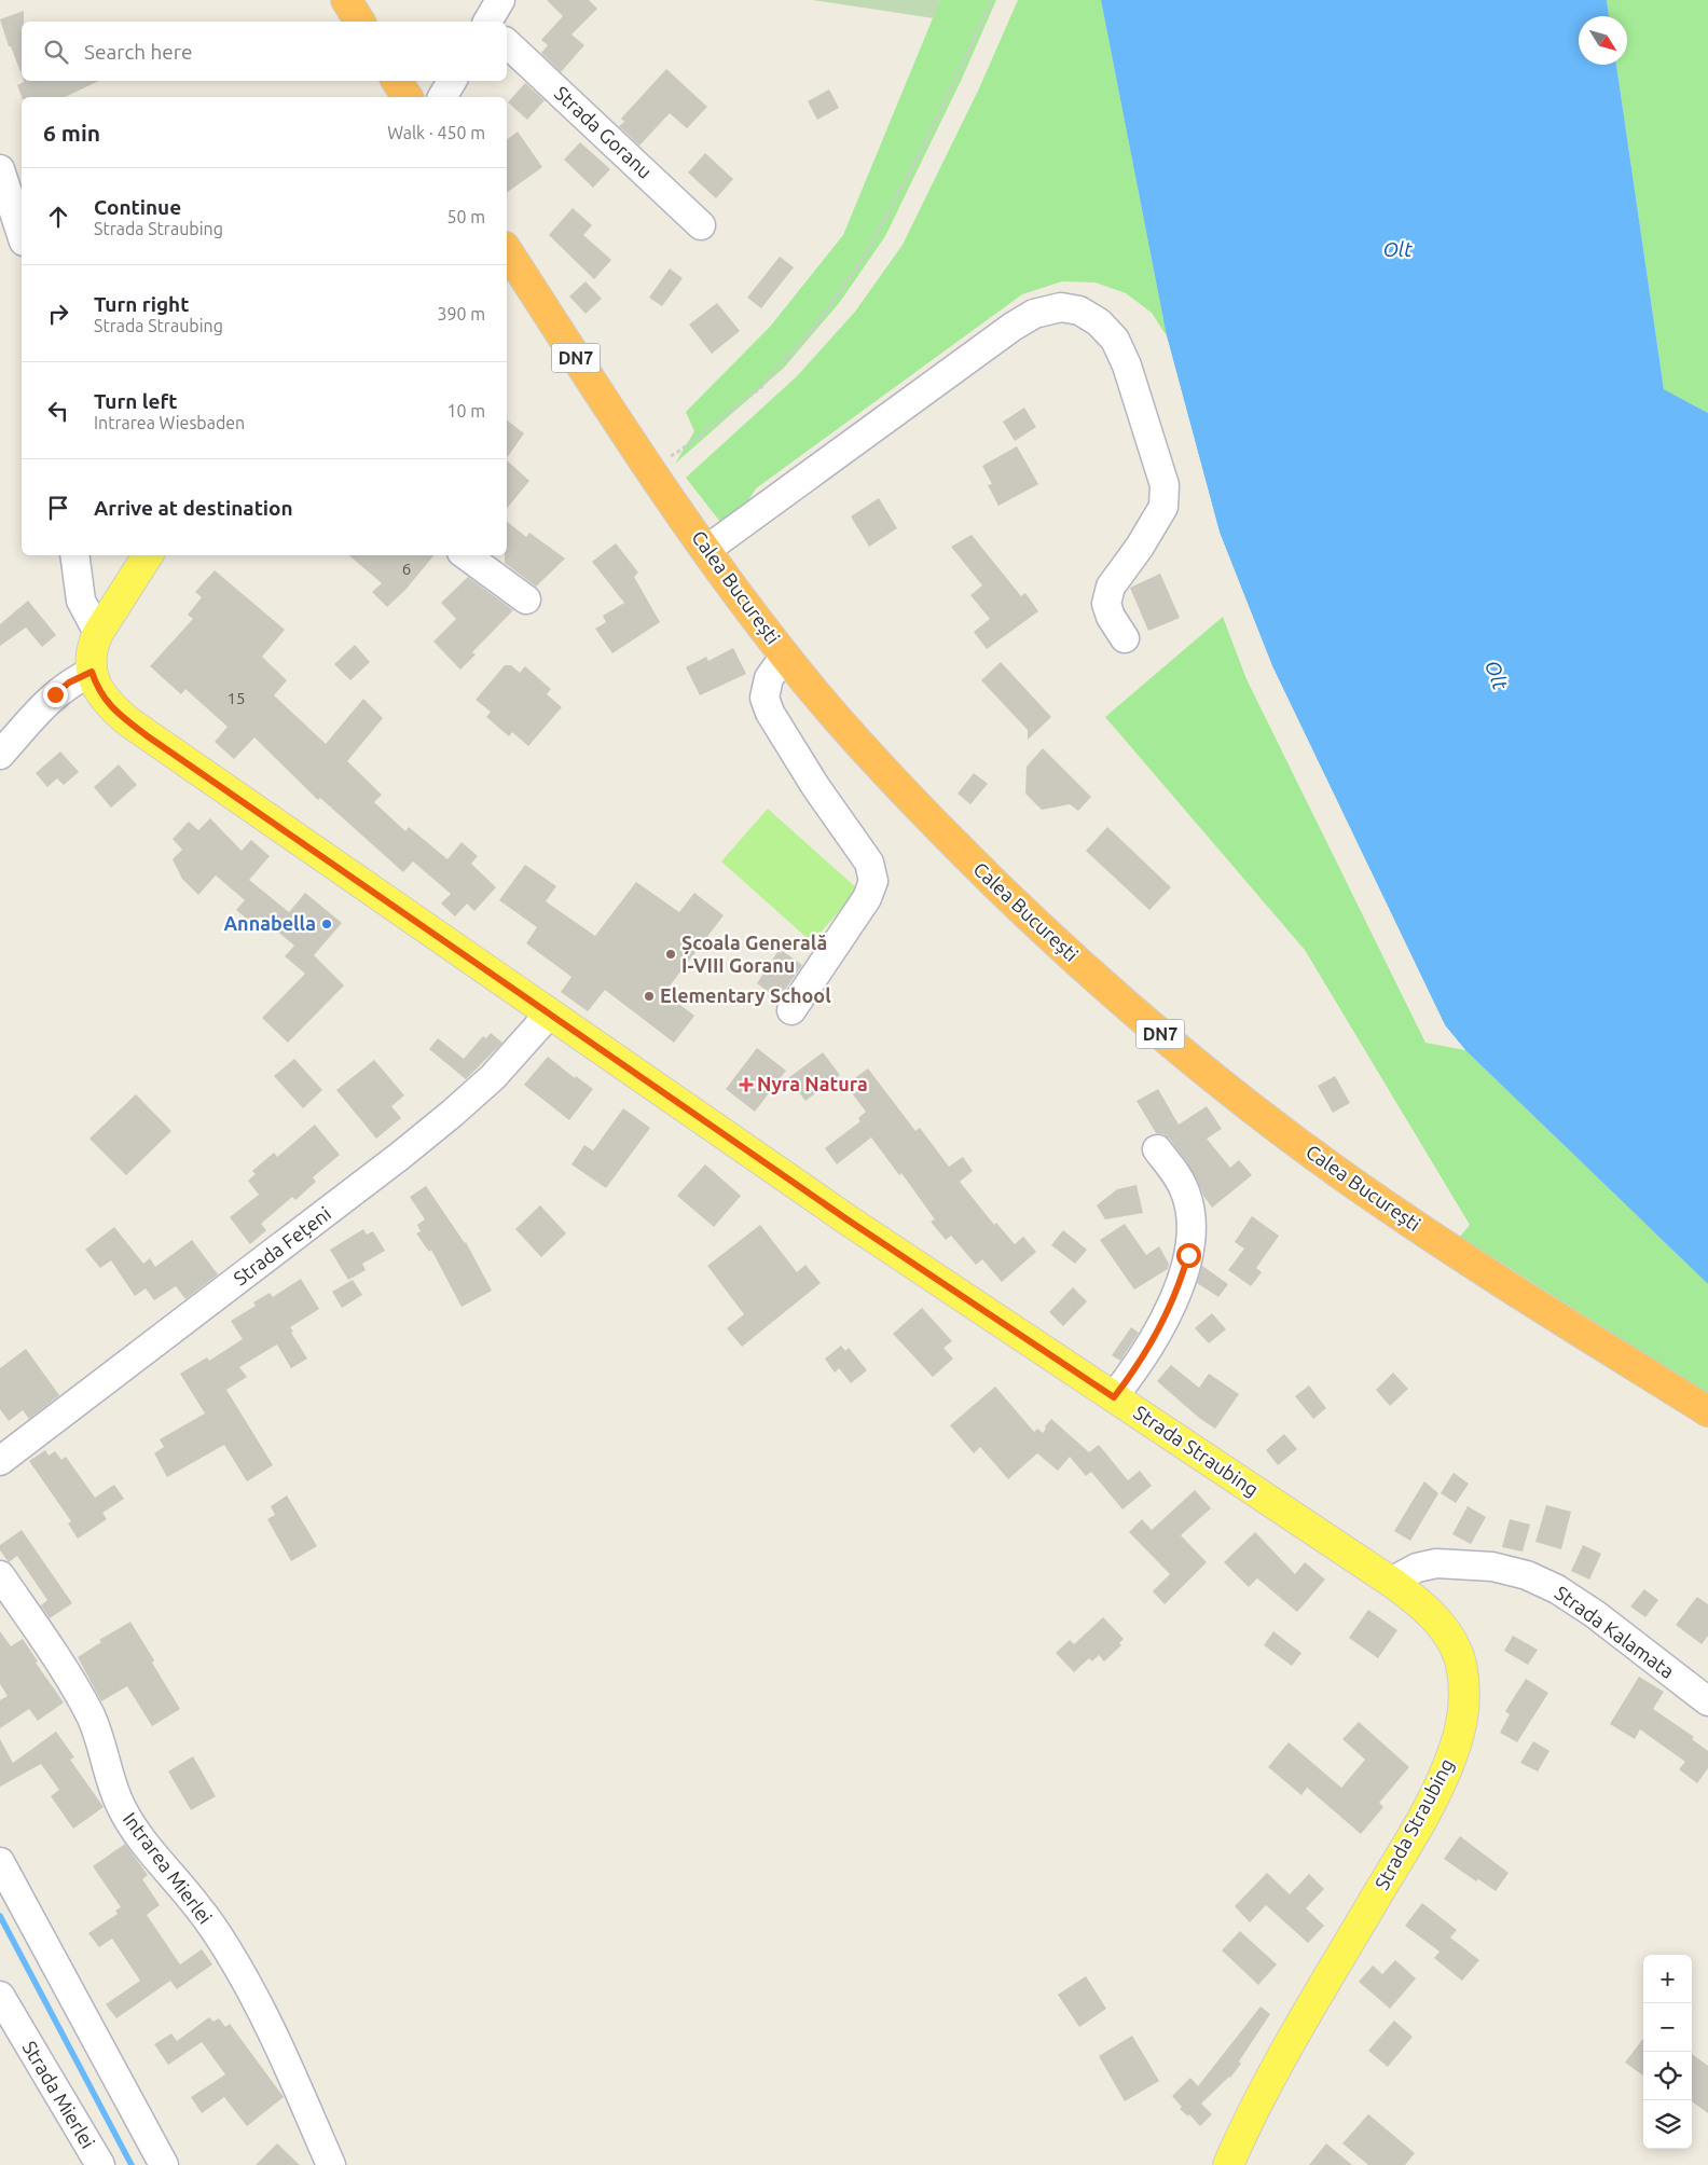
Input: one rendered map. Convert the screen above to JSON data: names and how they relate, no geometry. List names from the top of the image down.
{
  "streets": {
    "highway": ["DN7", "Calea București"],
    "main road": ["Strada Straubing"],
    "street": [
      "Strada Goranu",
      "Strada Fețeni",
      "Strada Kalamata",
      "Intrarea Mierlei",
      "Strada Mierlei"
    ]
  },
  "crossings": [
    ["Strada Fețeni", "Strada Straubing"],
    ["Strada Straubing", "Strada Kalamata"]
  ],
  "water": ["Olt"],
  "places": {
    "other": ["Annabella", "Școala Generală I-VIII Goranu", "Elementary School"],
    "health": ["Nyra Natura"]
  },
  "house_numbers": ["6", "15"],
  "north": "bottom right",
  "page": {
    "search": "Search here",
    "heading": ["6 min", "Walk · 450 m"],
    "list": [
      ["Continue", "Strada Straubing", "50 m"],
      ["Turn right", "Strada Straubing", "390 m"],
      ["Turn left", "Intrarea Wiesbaden", "10 m"],
      "Arrive at destination"
    ],
    "map_buttons": ["+", "−"]
  }
}
